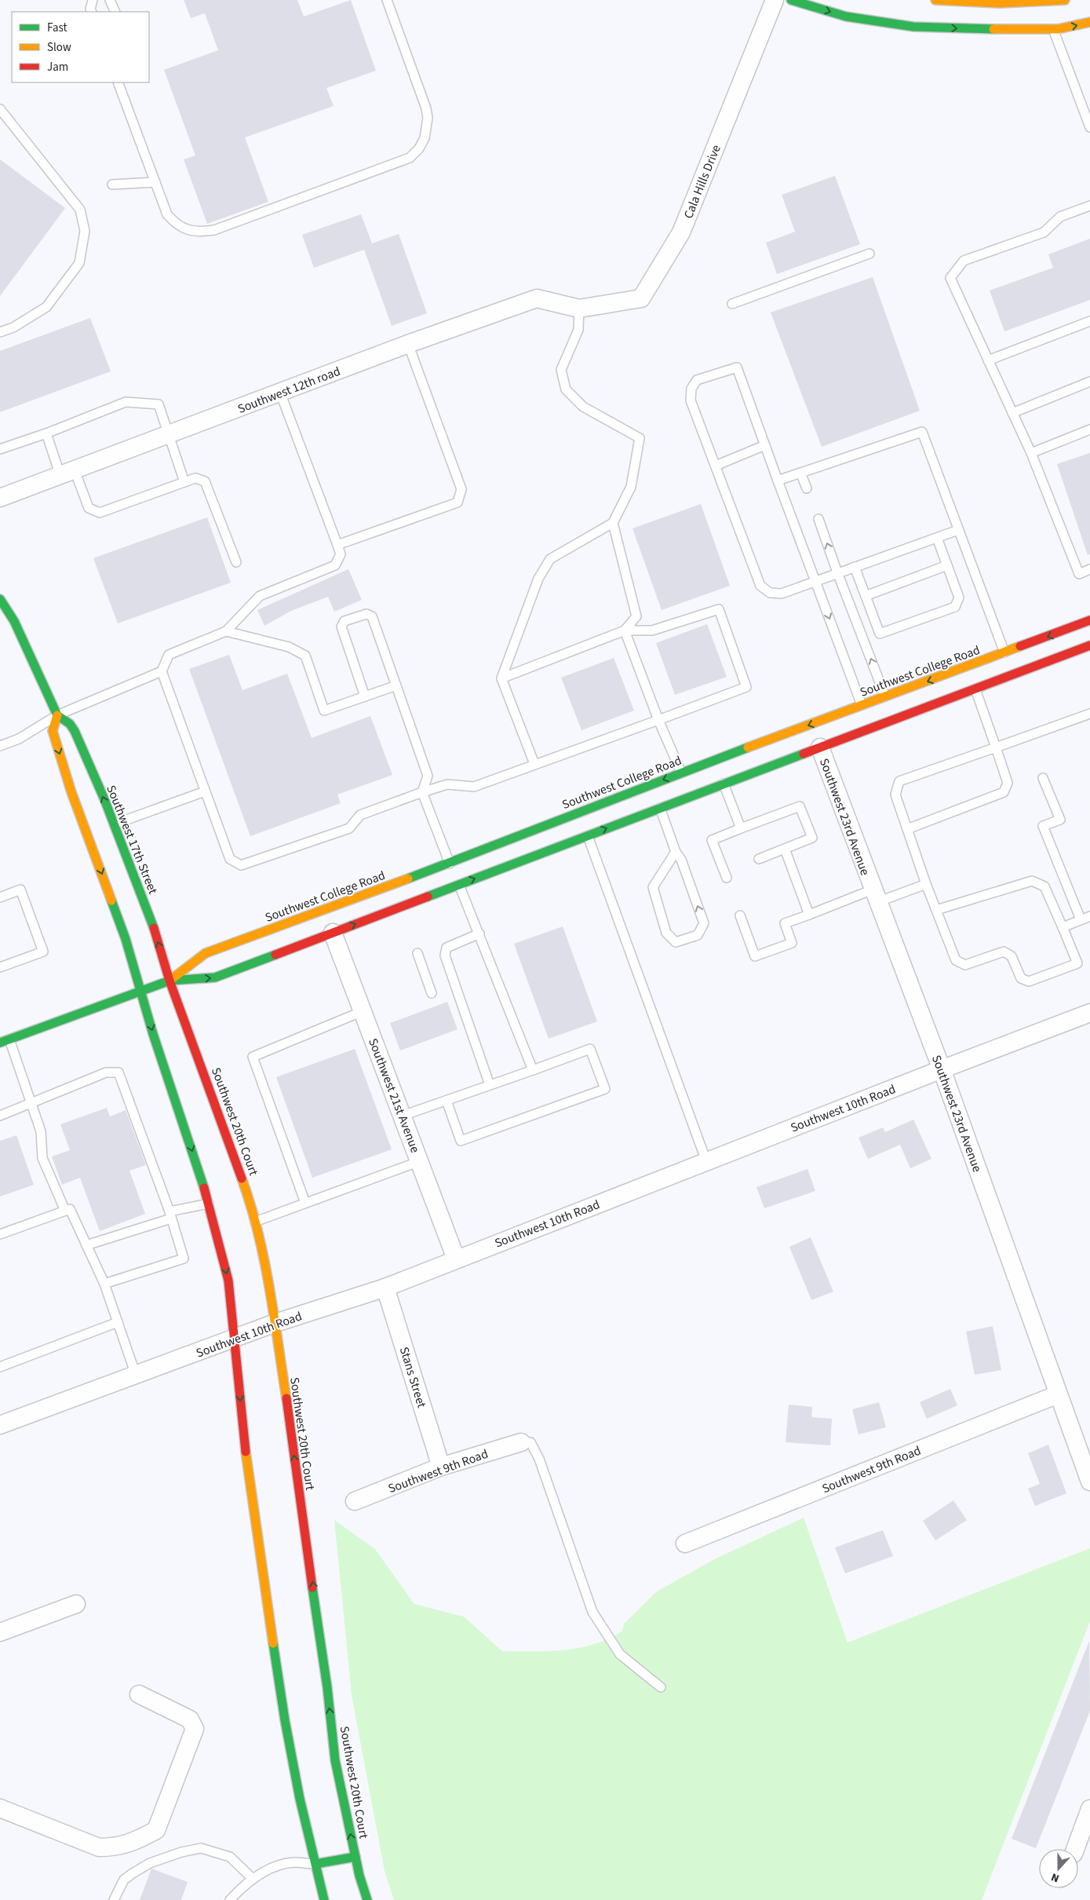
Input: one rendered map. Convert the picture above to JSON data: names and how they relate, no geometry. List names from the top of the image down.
{
  "streets": {
    "main road": ["Southwest College Road", "Southwest 17th Street", "Southwest 20th Court"],
    "street": [
      "Cala Hills Drive",
      "Southwest 12th road",
      "Southwest 23rd Avenue",
      "Southwest 21st Avenue",
      "Southwest 10th Road",
      "Stans Street",
      "Southwest 9th Road"
    ]
  },
  "crossings": [
    ["Cala Hills Drive", "Southwest 12th road"],
    ["Southwest College Road", "Southwest 23rd Avenue"],
    ["Southwest College Road", "Southwest 17th Street"],
    ["Southwest College Road", "Southwest 21st Avenue"],
    ["Southwest College Road", "Southwest 20th Court"],
    ["Southwest 23rd Avenue", "Southwest 10th Road"],
    ["Southwest 23rd Avenue", "Southwest 9th Road"],
    ["Southwest 17th Street", "Southwest 20th Court"],
    ["Southwest 21st Avenue", "Southwest 10th Road"],
    ["Southwest 10th Road", "Southwest 20th Court"],
    ["Southwest 10th Road", "Stans Street"],
    ["Stans Street", "Southwest 9th Road"]
  ],
  "legend": ["Fast", "Slow", "Jam"],
  "north": "bottom"
}
